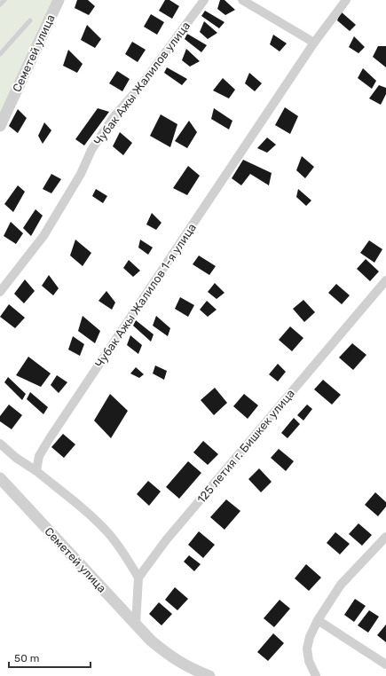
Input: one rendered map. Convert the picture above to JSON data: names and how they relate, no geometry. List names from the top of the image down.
{
  "streets": {
    "street": [
      "Семетей улица",
      "Чубак Ажы Жалилов улица",
      "Чубак Ажы Жалилов 1-я улица",
      "125 летия г. Бишкек улица"
    ]
  },
  "scale_bar": "50 m"
}
